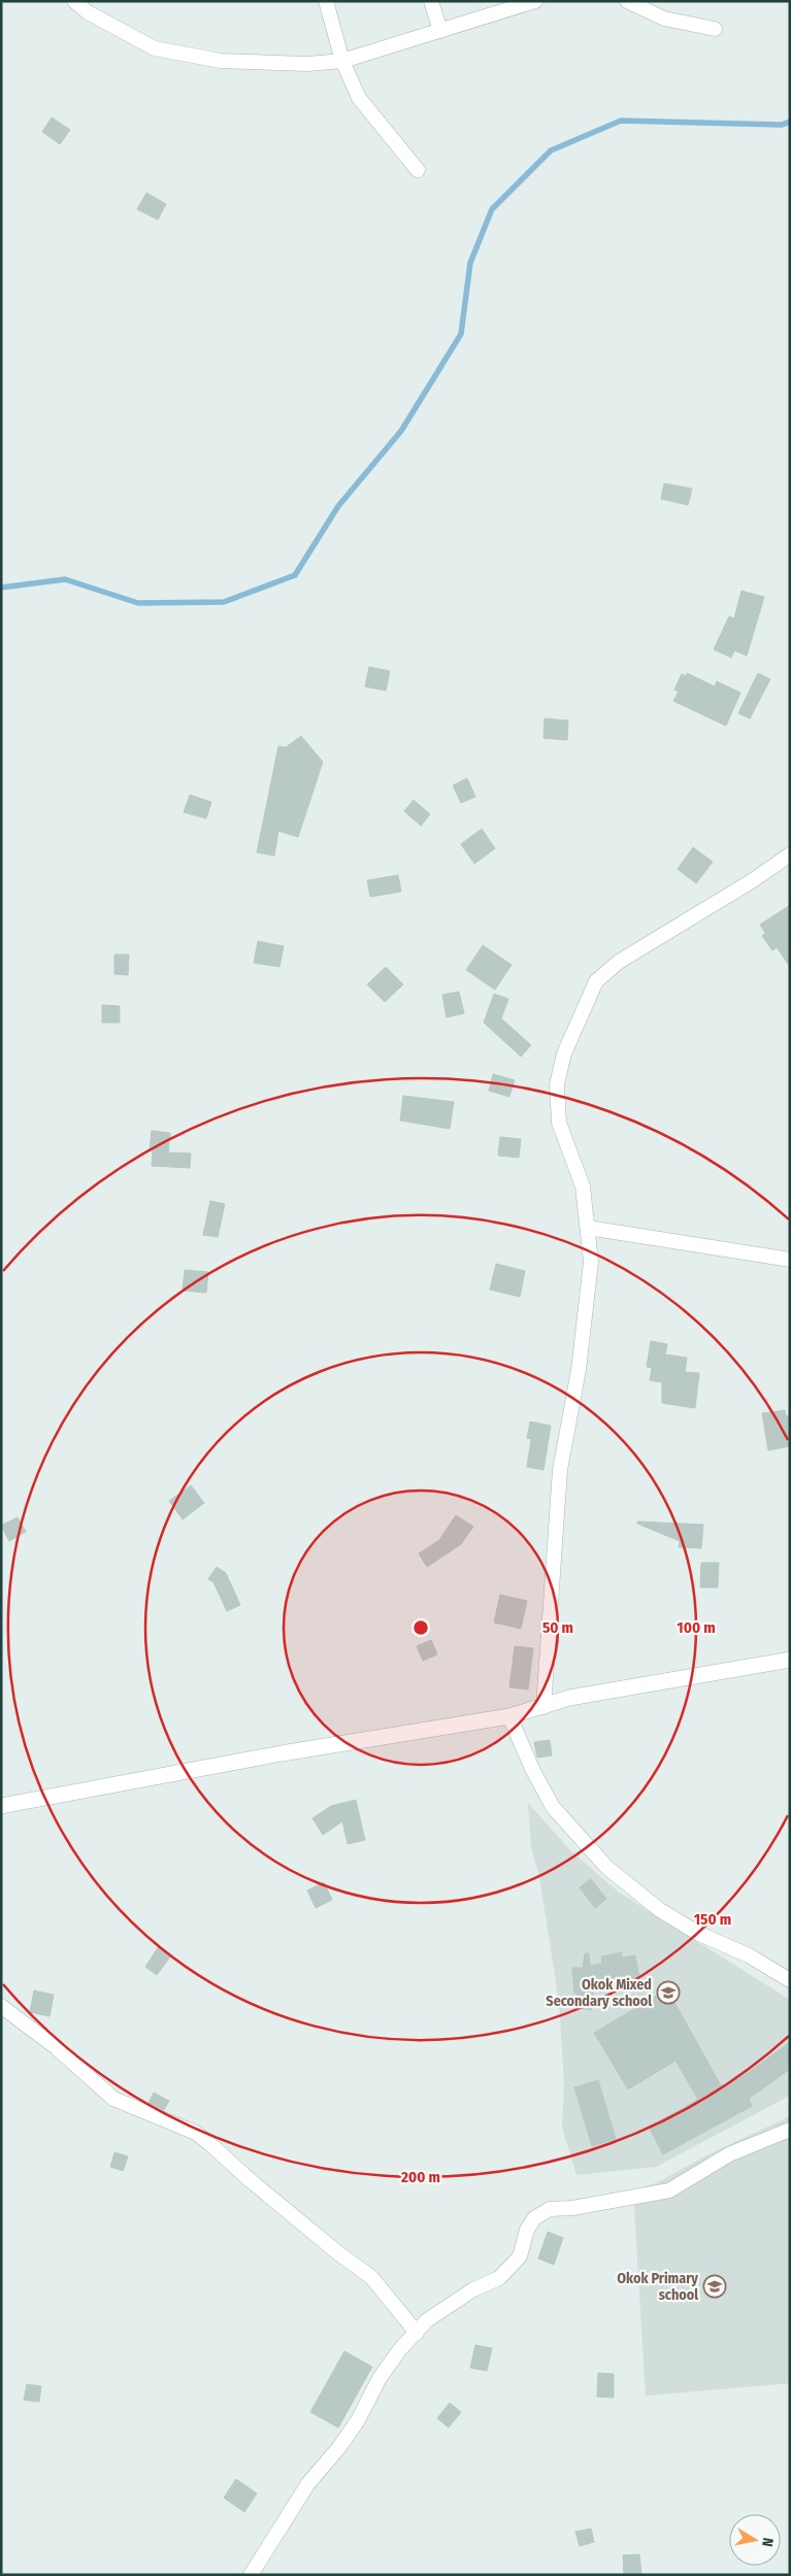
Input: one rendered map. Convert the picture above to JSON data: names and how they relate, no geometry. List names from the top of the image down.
{
  "places": {
    "school or university": ["Okok Mixed Secondary school", "Okok Primary school"]
  },
  "north": "right",
  "rings": [
    "50 m",
    "100 m",
    "150 m",
    "200 m"
  ]
}
